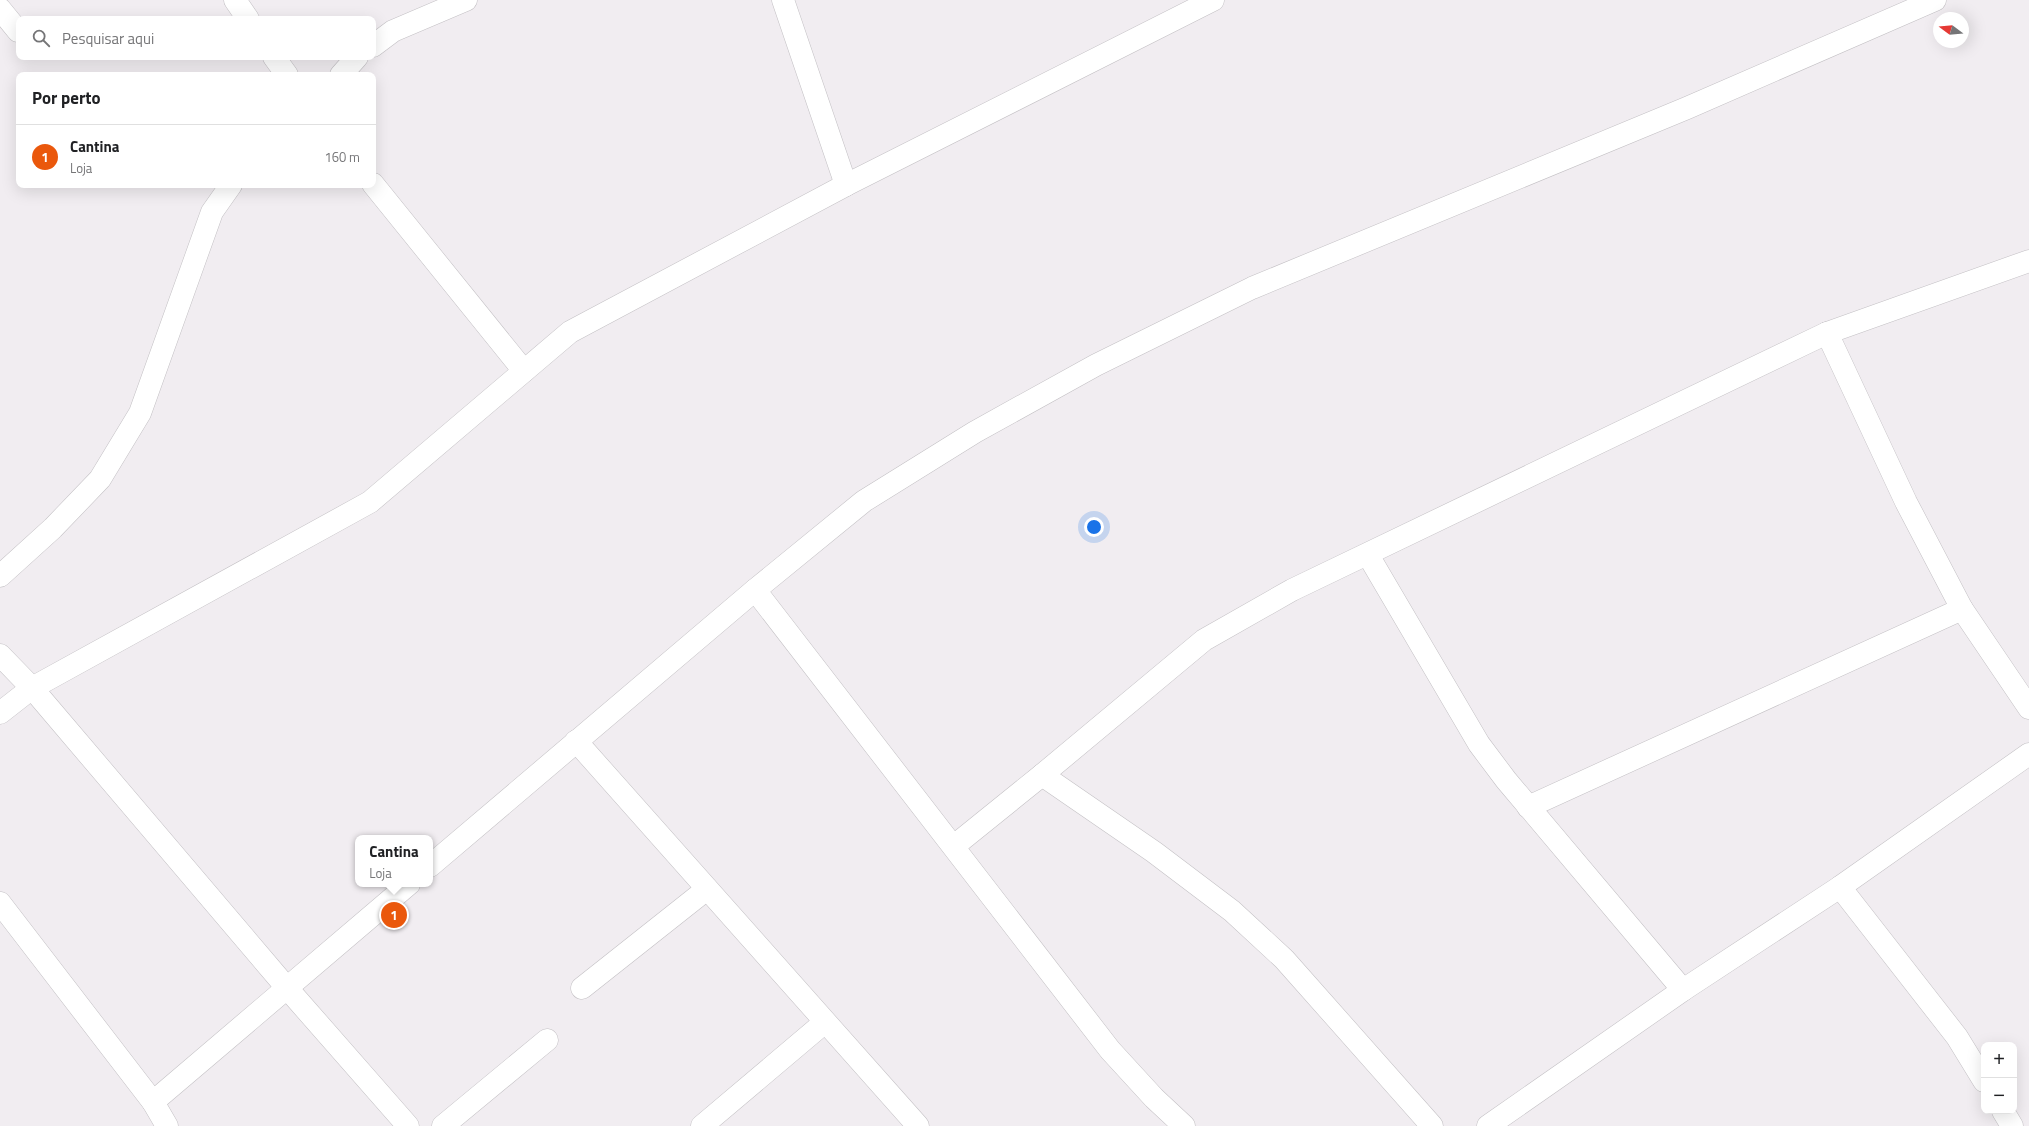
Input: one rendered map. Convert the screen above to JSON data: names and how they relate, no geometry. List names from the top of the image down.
{
  "north": "left",
  "page": {
    "search": "Pesquisar aqui",
    "heading": "Por perto",
    "list": [
      {
        "mark": "1",
        "name": "Cantina",
        "note": "Loja",
        "value": "160 m"
      }
    ],
    "popup": ["Cantina", "Loja"],
    "pins": "1",
    "map_buttons": ["+", "−"]
  }
}
